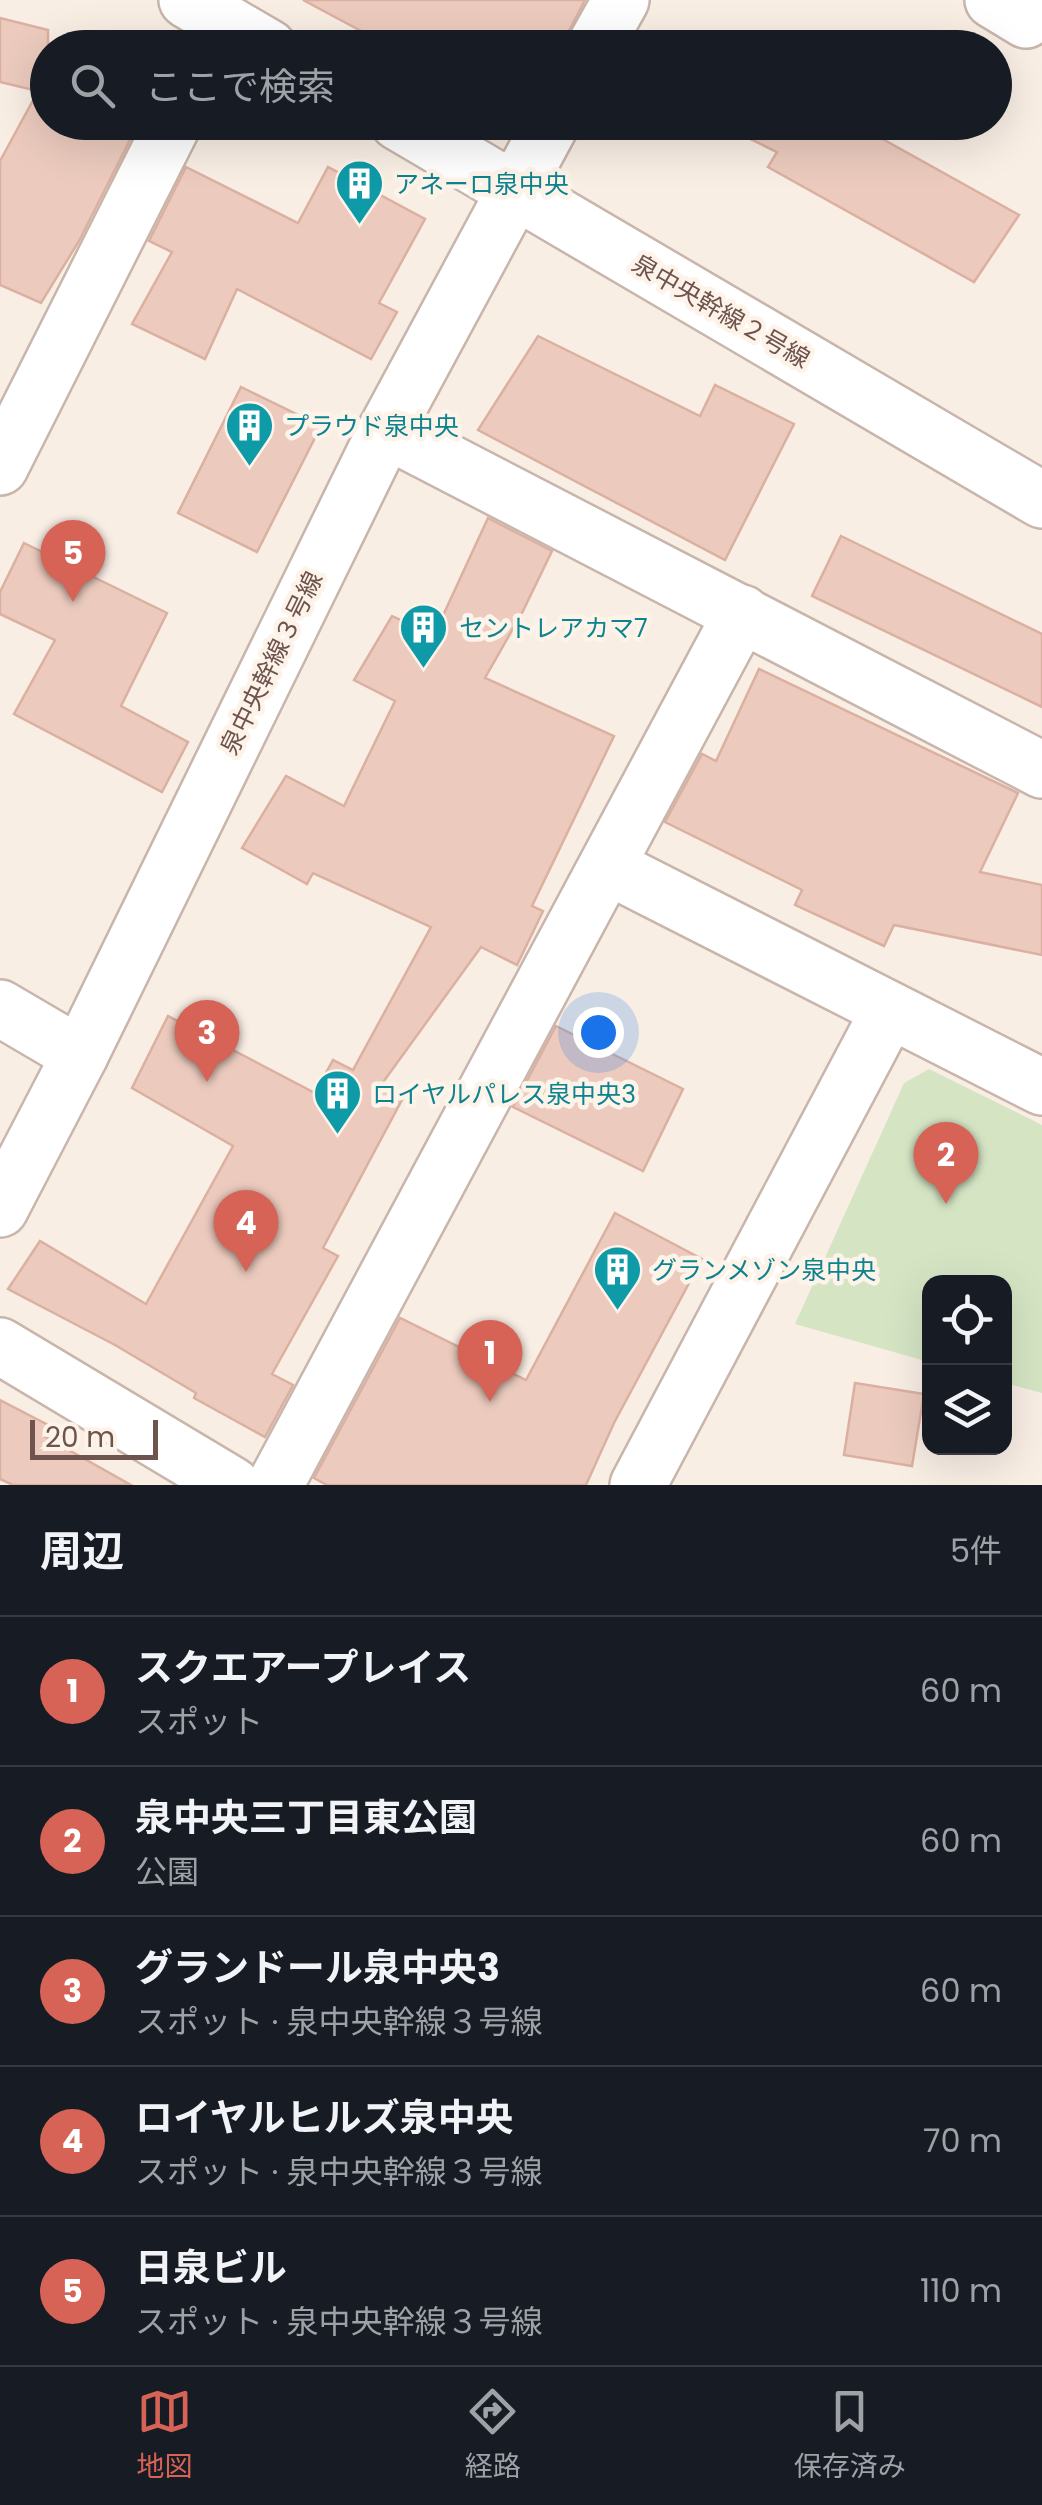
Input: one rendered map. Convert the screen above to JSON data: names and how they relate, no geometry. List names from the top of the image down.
{
  "streets": {
    "street": ["泉中央幹線２号線", "泉中央幹線３号線"]
  },
  "crossings": [
    ["泉中央幹線２号線", "泉中央幹線３号線"]
  ],
  "places": {
    "building": [
      "アネーロ泉中央",
      "プラウド泉中央",
      "セントレアカマ7",
      "ロイヤルパレス泉中央3",
      "グランメゾン泉中央"
    ]
  },
  "scale_bar": "20 m",
  "page": {
    "search": "ここで検索",
    "pins": [
      "5",
      "3",
      "2",
      "4",
      "1"
    ],
    "scale": "20 m",
    "heading": ["周辺", "5件"],
    "list": [
      {
        "mark": "1",
        "name": "スクエアープレイス",
        "note": "スポット",
        "value": "60 m"
      },
      {
        "mark": "2",
        "name": "泉中央三丁目東公園",
        "note": "公園",
        "value": "60 m"
      },
      {
        "mark": "3",
        "name": "グランドール泉中央3",
        "note": "スポット · 泉中央幹線３号線",
        "value": "60 m"
      },
      {
        "mark": "4",
        "name": "ロイヤルヒルズ泉中央",
        "note": "スポット · 泉中央幹線３号線",
        "value": "70 m"
      },
      {
        "mark": "5",
        "name": "日泉ビル",
        "note": "スポット · 泉中央幹線３号線",
        "value": "110 m"
      }
    ],
    "nav": ["地図", "経路", "保存済み"]
  }
}
